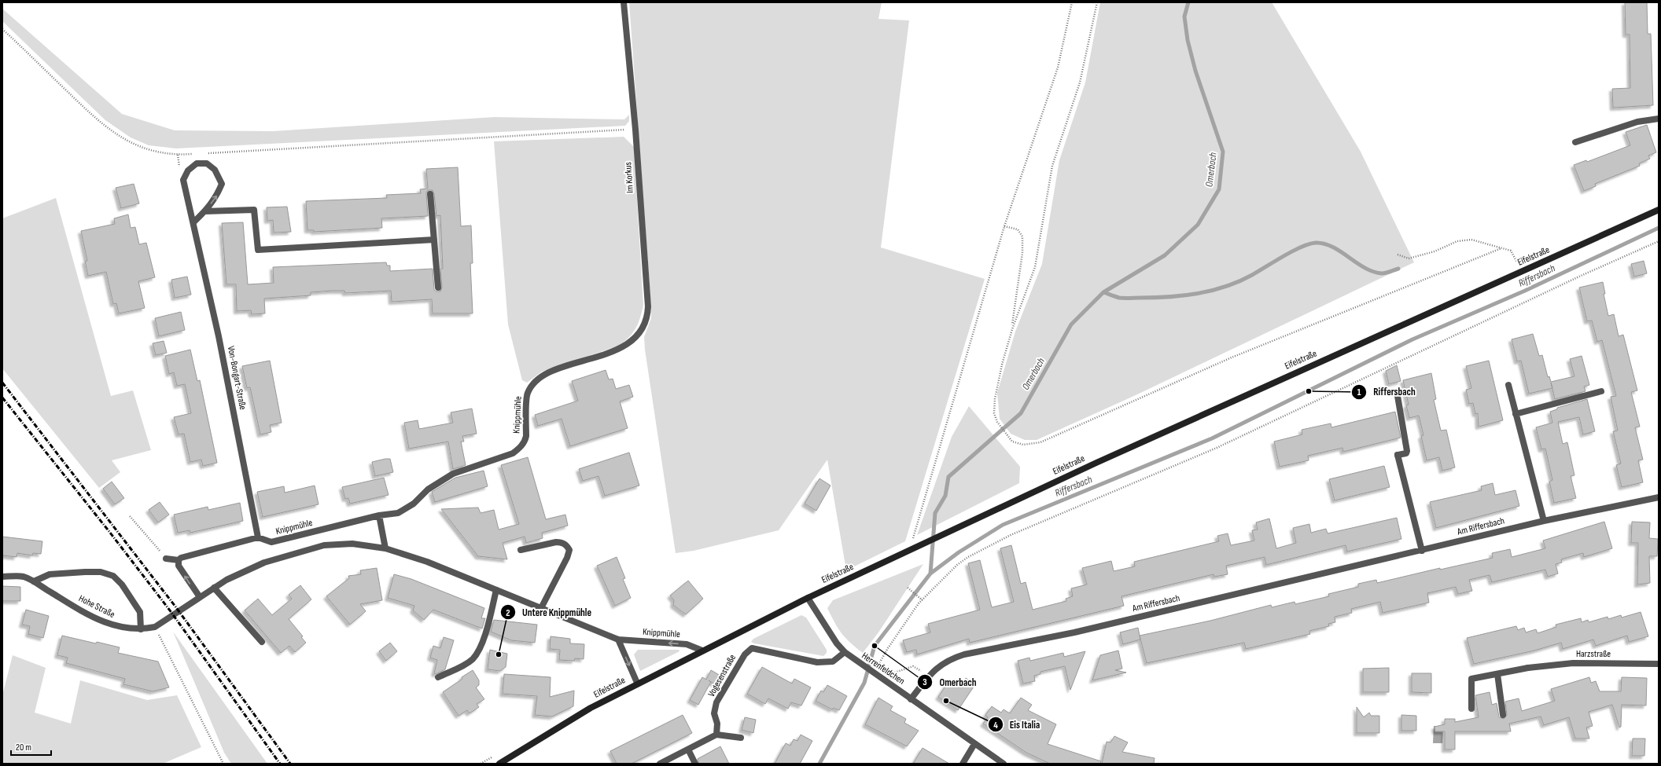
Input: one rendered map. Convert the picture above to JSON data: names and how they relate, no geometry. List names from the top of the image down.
{
  "streets": {
    "main road": ["Eifelstraße"],
    "street": [
      "Im Korkus",
      "Von-Bongart-Straße",
      "Knippmühle",
      "Am Riffersbach",
      "Hohe Straße",
      "Harzstraße",
      "Herrenfeldchen",
      "Vogesenstraße"
    ]
  },
  "crossings": [
    ["Im Korkus", "Knippmühle"],
    ["Eifelstraße", "Knippmühle"],
    ["Eifelstraße", "Herrenfeldchen"],
    ["Von-Bongart-Straße", "Knippmühle"],
    ["Knippmühle", "Hohe Straße"],
    ["Am Riffersbach", "Herrenfeldchen"],
    ["Herrenfeldchen", "Vogesenstraße"]
  ],
  "water": ["Omerbach", "Riffersbach"],
  "places": [
    "Riffersbach",
    "Omerbach",
    "Untere Knippmühle",
    "Eis Italia"
  ],
  "scale_bar": "20 m"
}
